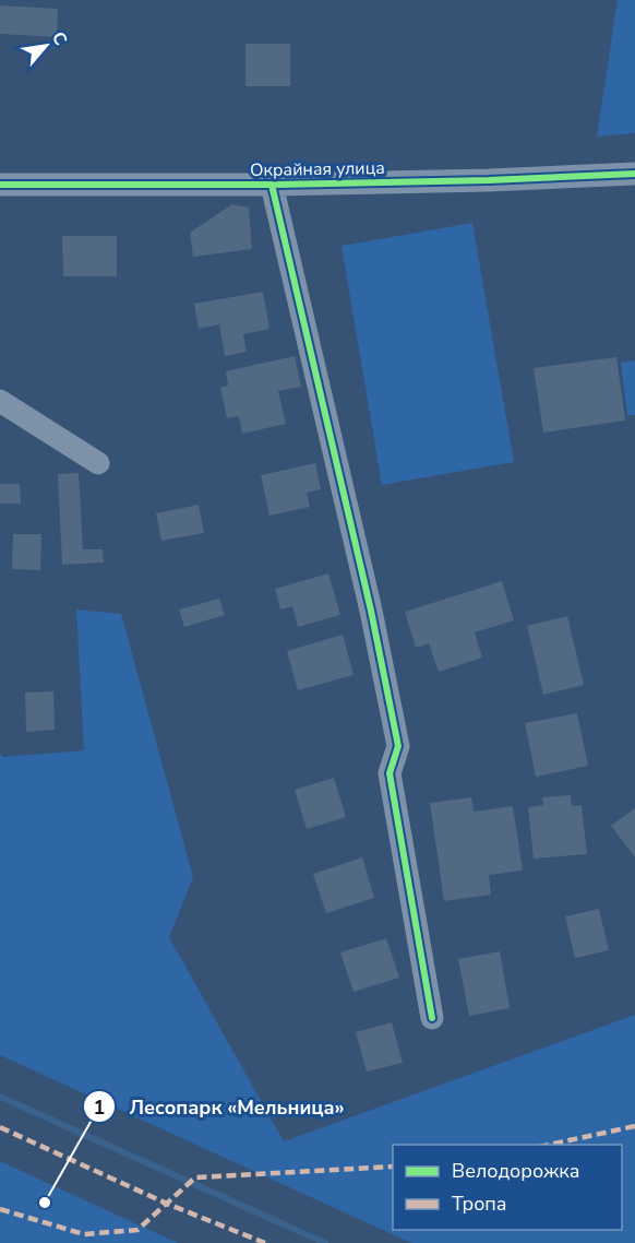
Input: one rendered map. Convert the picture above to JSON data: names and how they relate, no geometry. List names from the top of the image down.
{
  "streets": {
    "street": ["Окрайная улица"]
  },
  "places": ["Лесопарк «Мельница»"],
  "legend": ["Велодорожка", "Тропа"],
  "north": "top right"
}
